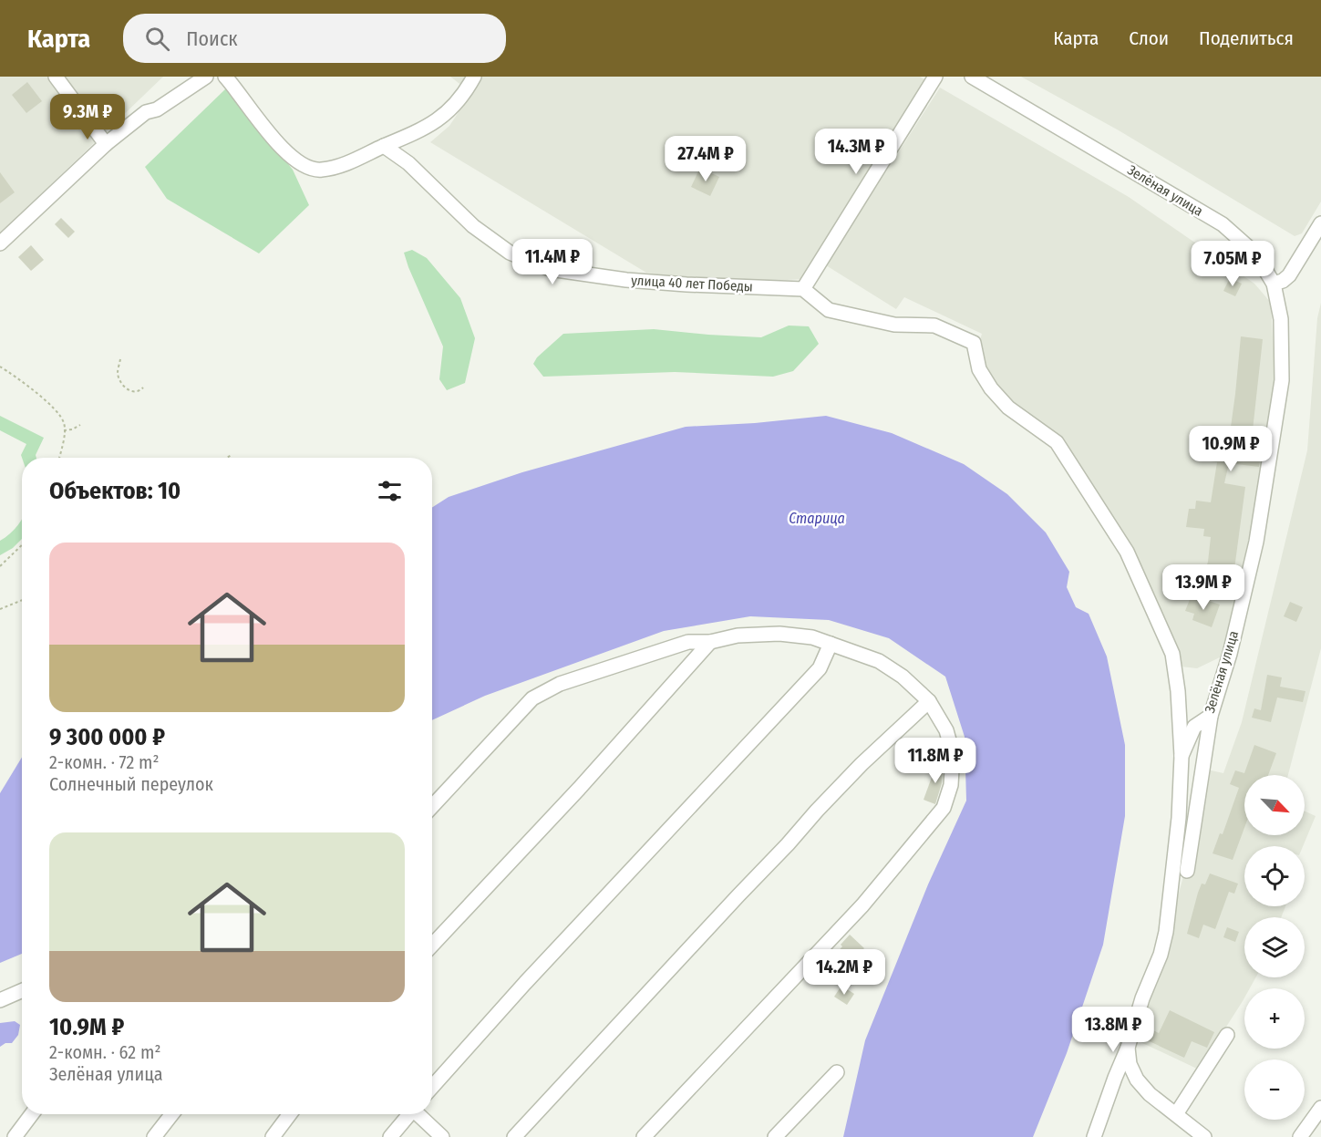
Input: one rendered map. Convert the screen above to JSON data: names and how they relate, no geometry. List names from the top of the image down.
{
  "streets": {
    "street": ["Зелёная улица", "улица 40 лет Победы"]
  },
  "water": ["Старица"],
  "north": "bottom right",
  "page": {
    "header": "Карта",
    "search": "Поиск",
    "nav": ["Карта", "Слои", "Поделиться"],
    "price": [
      "9.3M ₽",
      "14.3M ₽",
      "27.4M ₽",
      "11.4M ₽",
      "7.05M ₽",
      "10.9M ₽",
      "13.9M ₽",
      "11.8M ₽",
      "14.2M ₽",
      "13.8M ₽"
    ],
    "heading": "Объектов: 10",
    "list": [
      {
        "name": "9 300 000 ₽",
        "note": "2-комн. · 72 m² · Солнечный переулок"
      },
      {
        "name": "10.9M ₽",
        "note": "2-комн. · 62 m² · Зелёная улица"
      }
    ],
    "map_buttons": ["+", "−"]
  }
}
